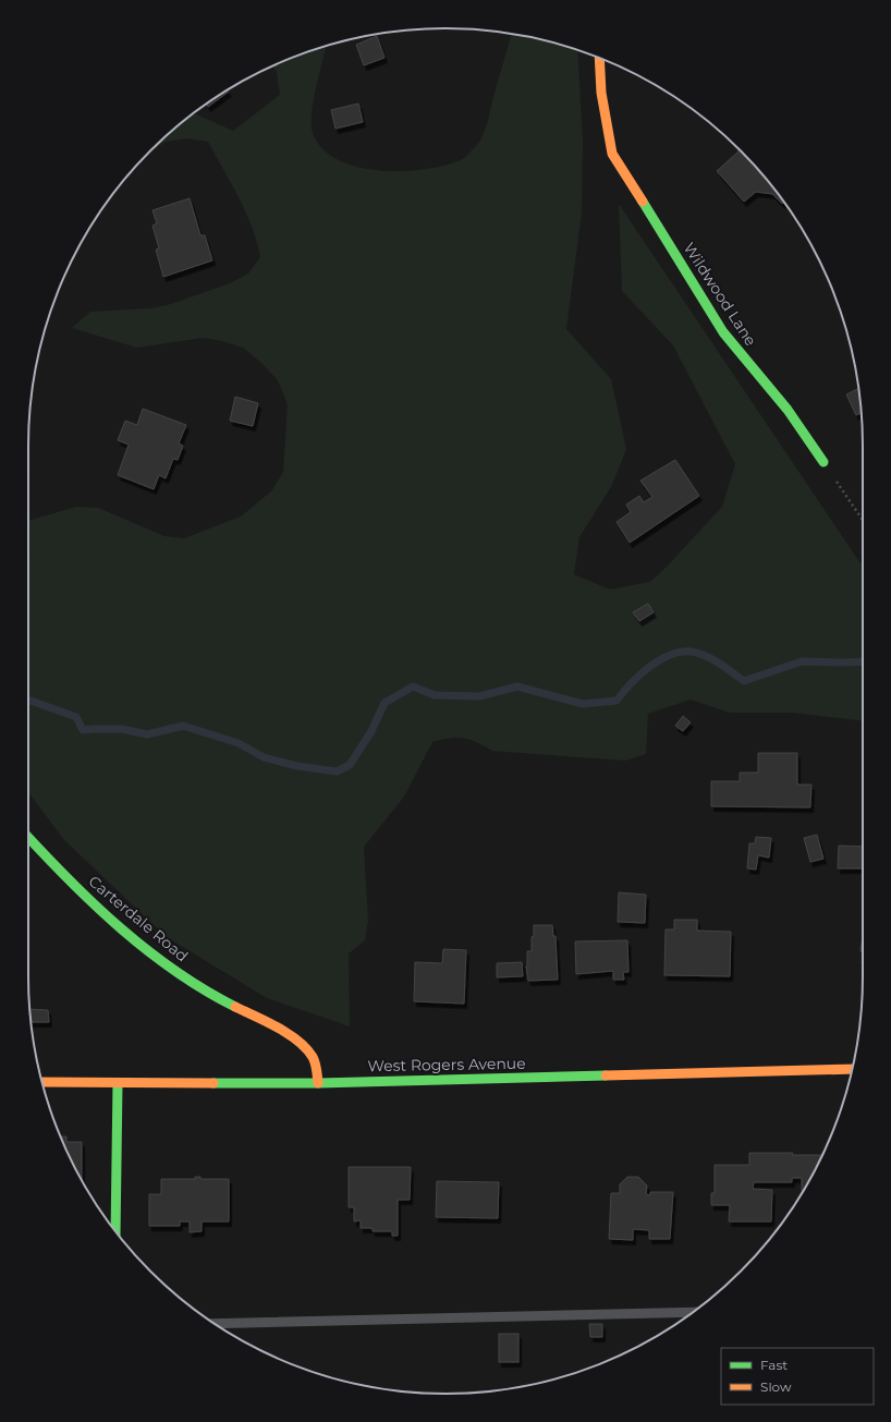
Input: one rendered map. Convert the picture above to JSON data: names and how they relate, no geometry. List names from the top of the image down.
{
  "streets": {
    "street": ["Wildwood Lane", "Carterdale Road", "West Rogers Avenue"]
  },
  "crossings": [
    ["Carterdale Road", "West Rogers Avenue"]
  ],
  "legend": ["Fast", "Slow"]
}
